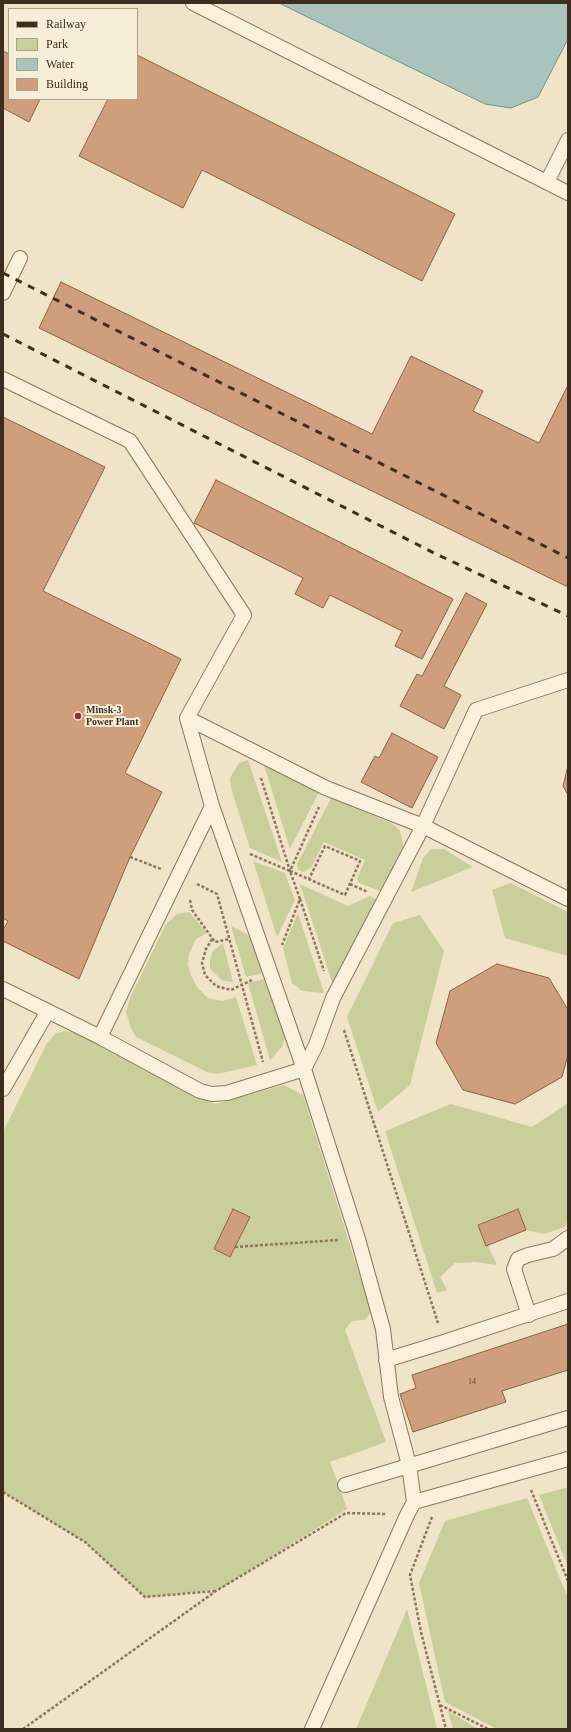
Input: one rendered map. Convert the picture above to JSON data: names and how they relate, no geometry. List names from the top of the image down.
{
  "places": ["Minsk-3 Power Plant"],
  "house_numbers": ["14"],
  "legend": [
    "Railway",
    "Park",
    "Water",
    "Building"
  ]
}
